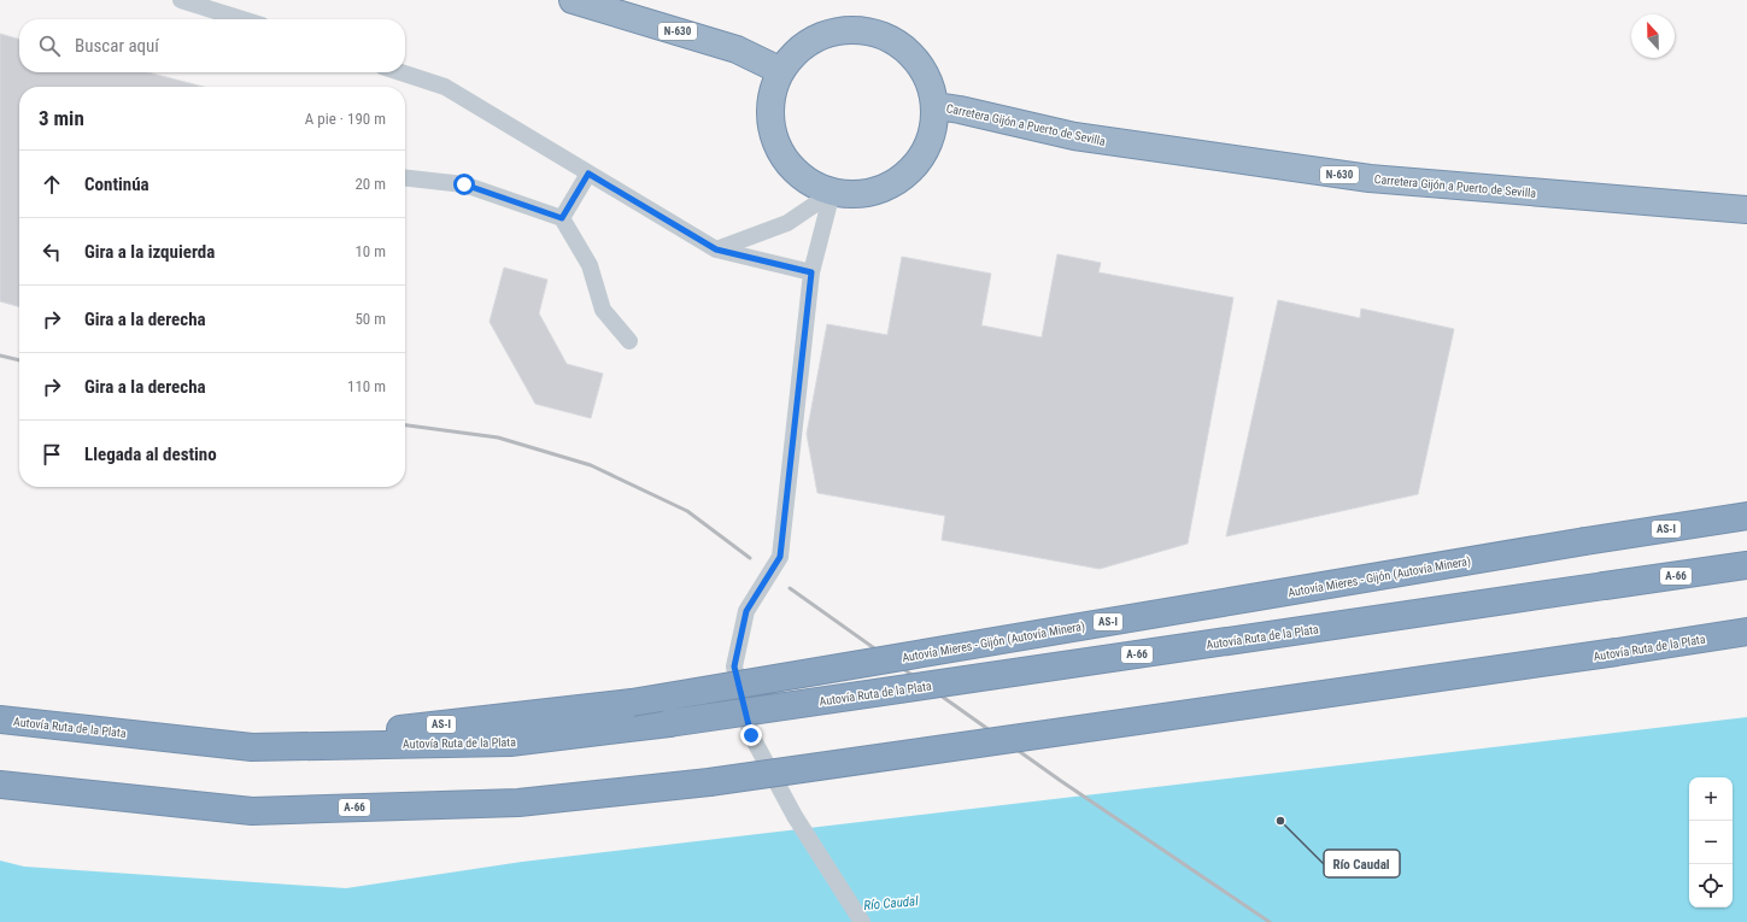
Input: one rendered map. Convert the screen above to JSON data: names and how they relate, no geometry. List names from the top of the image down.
{
  "streets": {
    "highway": [
      "N-630",
      "Carretera Gijón a Puerto de Sevilla",
      "AS-I",
      "Autovía Mieres - Gijón (Autovía Minera)",
      "A-66",
      "Autovía Ruta de la Plata"
    ]
  },
  "crossings": [
    ["N-630", "Carretera Gijón a Puerto de Sevilla"],
    ["Autovía Mieres - Gijón (Autovía Minera)", "Autovía Ruta de la Plata"]
  ],
  "water": ["Río Caudal"],
  "places": ["Río Caudal"],
  "north": "top",
  "page": {
    "search": "Buscar aquí",
    "heading": ["3 min", "A pie · 190 m"],
    "list": [
      ["Continúa", "20 m"],
      ["Gira a la izquierda", "10 m"],
      ["Gira a la derecha", "50 m"],
      ["Gira a la derecha", "110 m"],
      "Llegada al destino"
    ],
    "map_buttons": ["+", "−"]
  }
}
